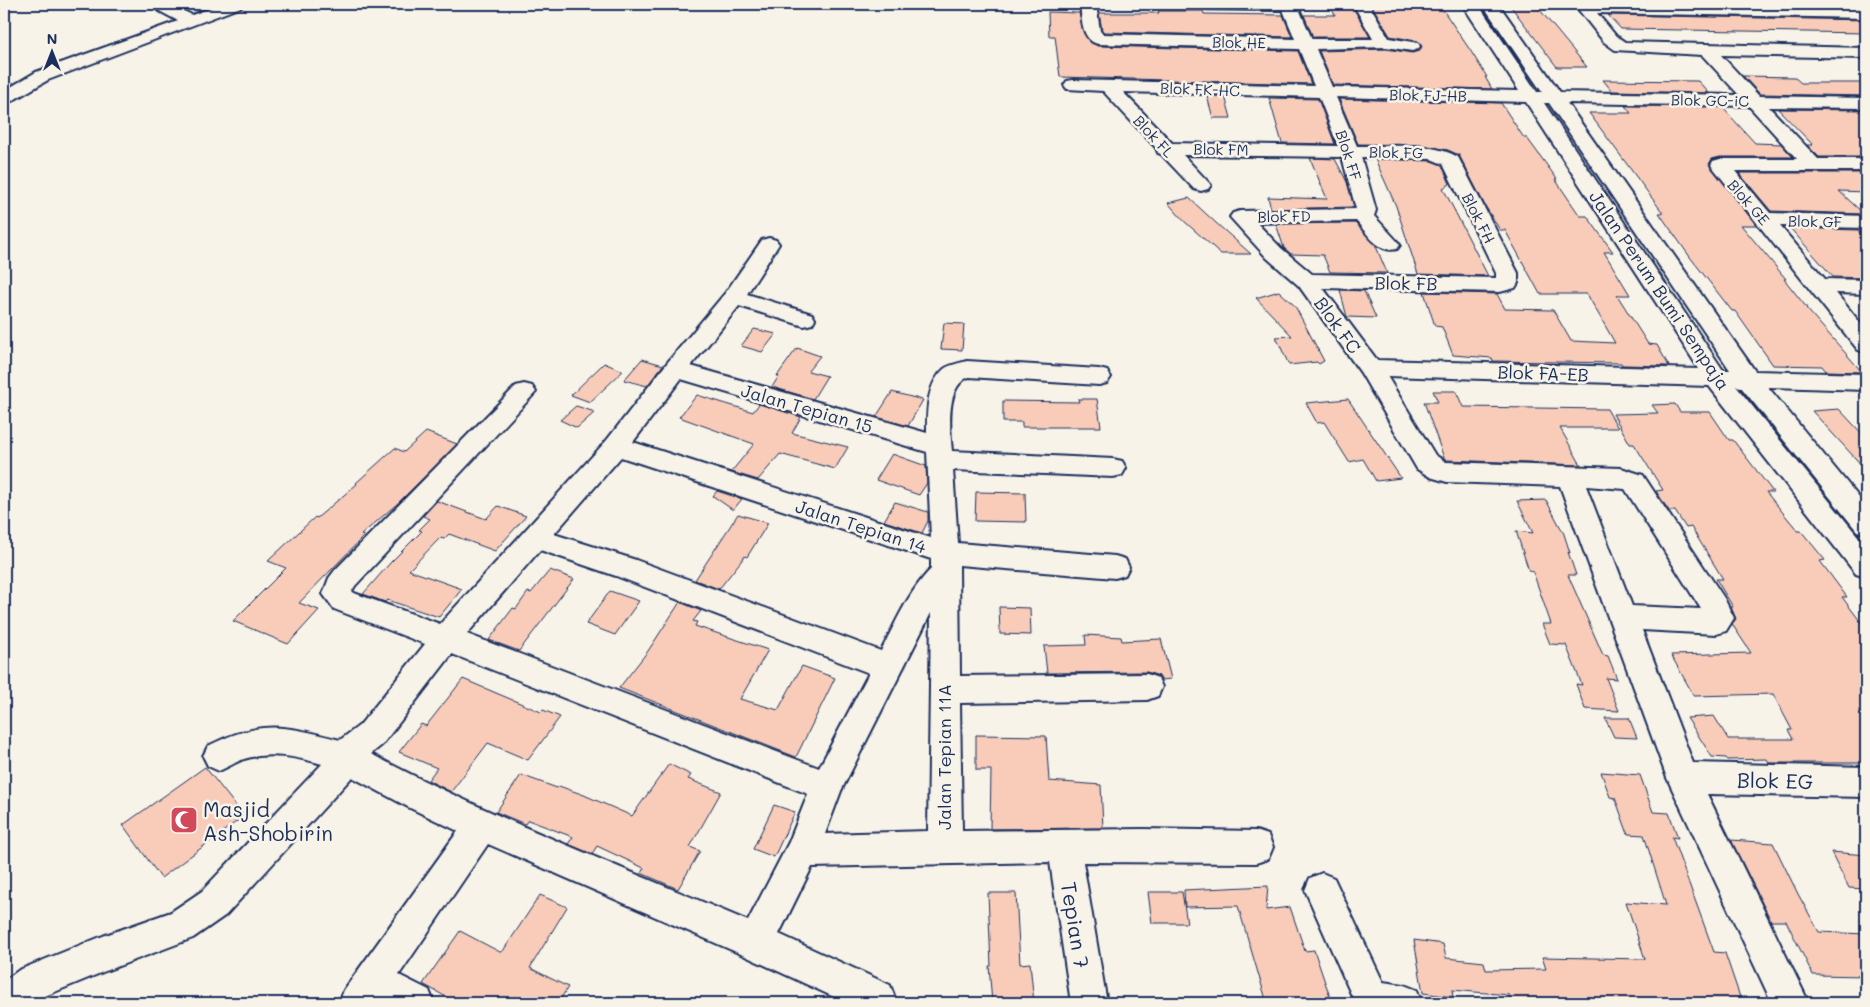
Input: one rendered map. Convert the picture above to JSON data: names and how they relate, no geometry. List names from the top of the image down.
{
  "streets": {
    "street": [
      "Blok HE",
      "Blok FK-HC",
      "Blok FJ-HB",
      "Blok GC-iC",
      "Blok FL",
      "Blok FM",
      "Blok FG",
      "Blok FF",
      "Blok GE",
      "Blok FD",
      "Blok FH",
      "Blok GF",
      "Blok FB",
      "Jalan Perum Bumi Sempaja",
      "Blok FC",
      "Blok FA-EB",
      "Jalan Tepian 15",
      "Jalan Tepian 14",
      "Jalan Tepian 11A",
      "Blok EG",
      "Tepian 7"
    ]
  },
  "crossings": [
    ["Blok HE", "Blok FF"],
    ["Blok FK-HC", "Blok FJ-HB"],
    ["Blok FK-HC", "Blok FL"],
    ["Blok FK-HC", "Blok FF"],
    ["Blok FJ-HB", "Blok GC-iC"],
    ["Blok FJ-HB", "Blok FF"],
    ["Blok FJ-HB", "Jalan Perum Bumi Sempaja"],
    ["Blok GC-iC", "Jalan Perum Bumi Sempaja"],
    ["Blok FL", "Blok FM"],
    ["Blok FM", "Blok FG"],
    ["Blok FM", "Blok FF"],
    ["Blok FG", "Blok FF"],
    ["Blok FG", "Blok FH"],
    ["Blok FF", "Blok FD"],
    ["Blok GE", "Blok GF"],
    ["Blok FD", "Blok FB"],
    ["Blok FD", "Blok FC"],
    ["Blok FH", "Blok FB"],
    ["Blok FB", "Blok FC"],
    ["Jalan Perum Bumi Sempaja", "Blok FA-EB"],
    ["Blok FC", "Blok FA-EB"],
    ["Jalan Tepian 15", "Jalan Tepian 11A"],
    ["Jalan Tepian 14", "Jalan Tepian 11A"],
    ["Jalan Tepian 11A", "Tepian 7"]
  ],
  "places": {
    "mosque": ["Masjid Ash-Shobirin"]
  },
  "north": "top"
}
